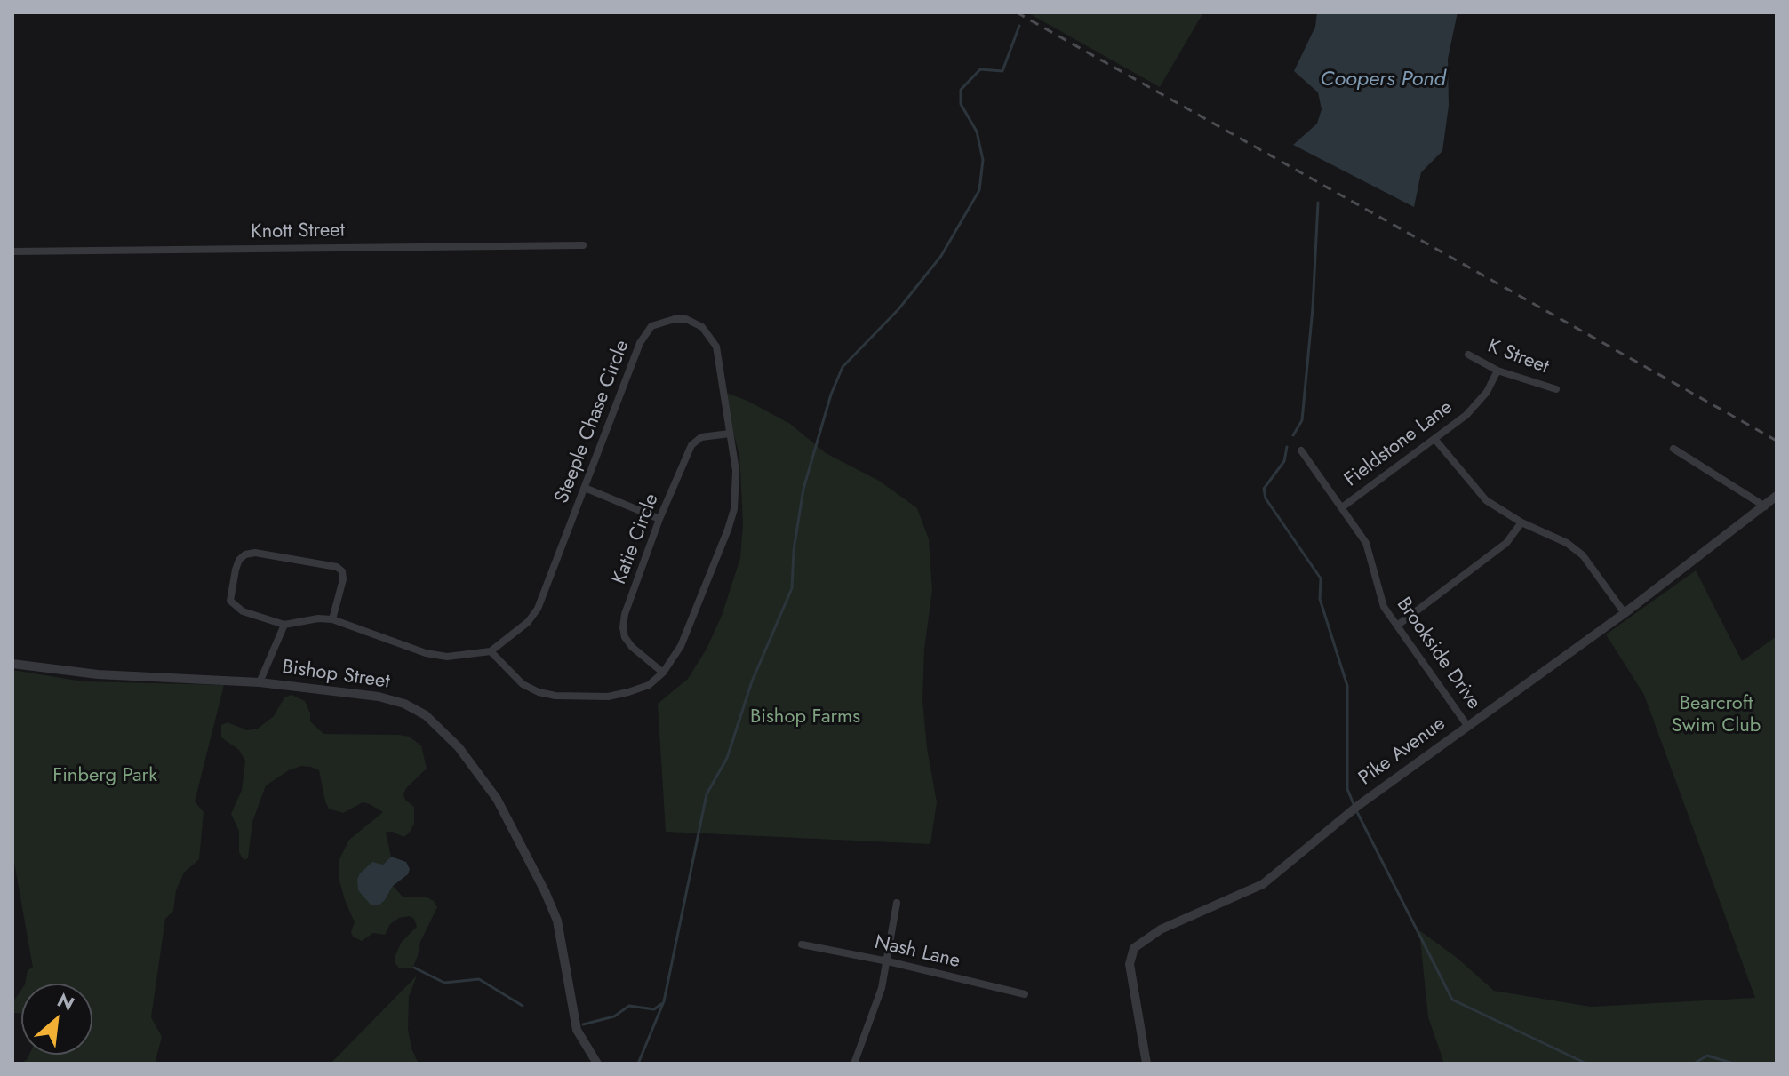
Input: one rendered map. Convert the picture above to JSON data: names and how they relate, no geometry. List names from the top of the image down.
{
  "streets": {
    "street": [
      "Knott Street",
      "K Street",
      "Steeple Chase Circle",
      "Fieldstone Lane",
      "Katie Circle",
      "Brookside Drive",
      "Bishop Street",
      "Pike Avenue",
      "Nash Lane"
    ]
  },
  "crossings": [
    ["K Street", "Fieldstone Lane"],
    ["Steeple Chase Circle", "Katie Circle"],
    ["Fieldstone Lane", "Brookside Drive"],
    ["Brookside Drive", "Pike Avenue"]
  ],
  "water": ["Coopers Pond"],
  "parks": ["Bearcroft Swim Club", "Bishop Farms", "Finberg Park"],
  "north": "top right"
}
